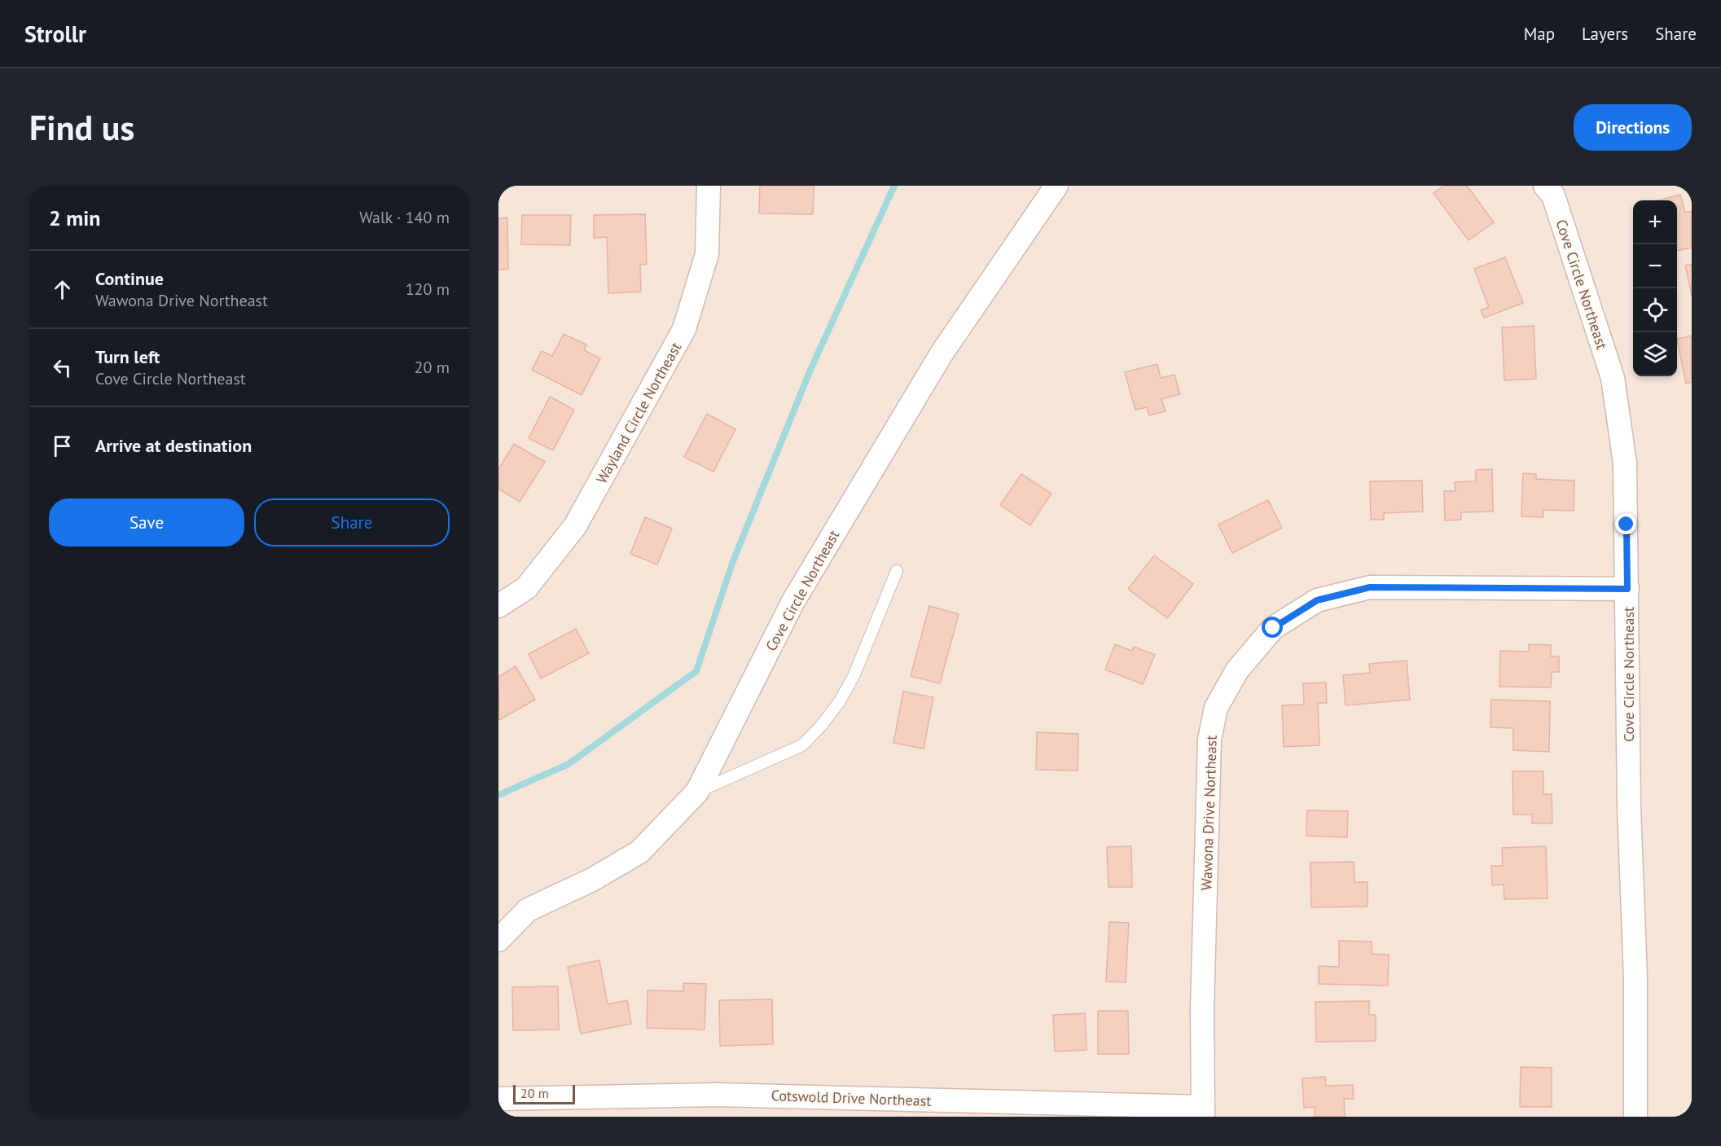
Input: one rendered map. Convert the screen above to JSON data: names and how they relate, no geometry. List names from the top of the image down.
{
  "streets": {
    "street": [
      "Cove Circle Northeast",
      "Wayland Circle Northeast",
      "Wawona Drive Northeast",
      "Cotswold Drive Northeast"
    ]
  },
  "crossings": [
    ["Cove Circle Northeast", "Wawona Drive Northeast"],
    ["Wawona Drive Northeast", "Cotswold Drive Northeast"]
  ],
  "scale_bar": "20 m",
  "page": {
    "header": "Strollr",
    "nav": ["Map", "Layers", "Share"],
    "buttons": [
      "Directions",
      ["Save", "Share"]
    ],
    "title": "Find us",
    "heading": ["2 min", "Walk · 140 m"],
    "map_buttons": ["+", "−"],
    "list": [
      ["Continue", "Wawona Drive Northeast", "120 m"],
      ["Turn left", "Cove Circle Northeast", "20 m"],
      "Arrive at destination"
    ],
    "scale": "20 m"
  }
}
